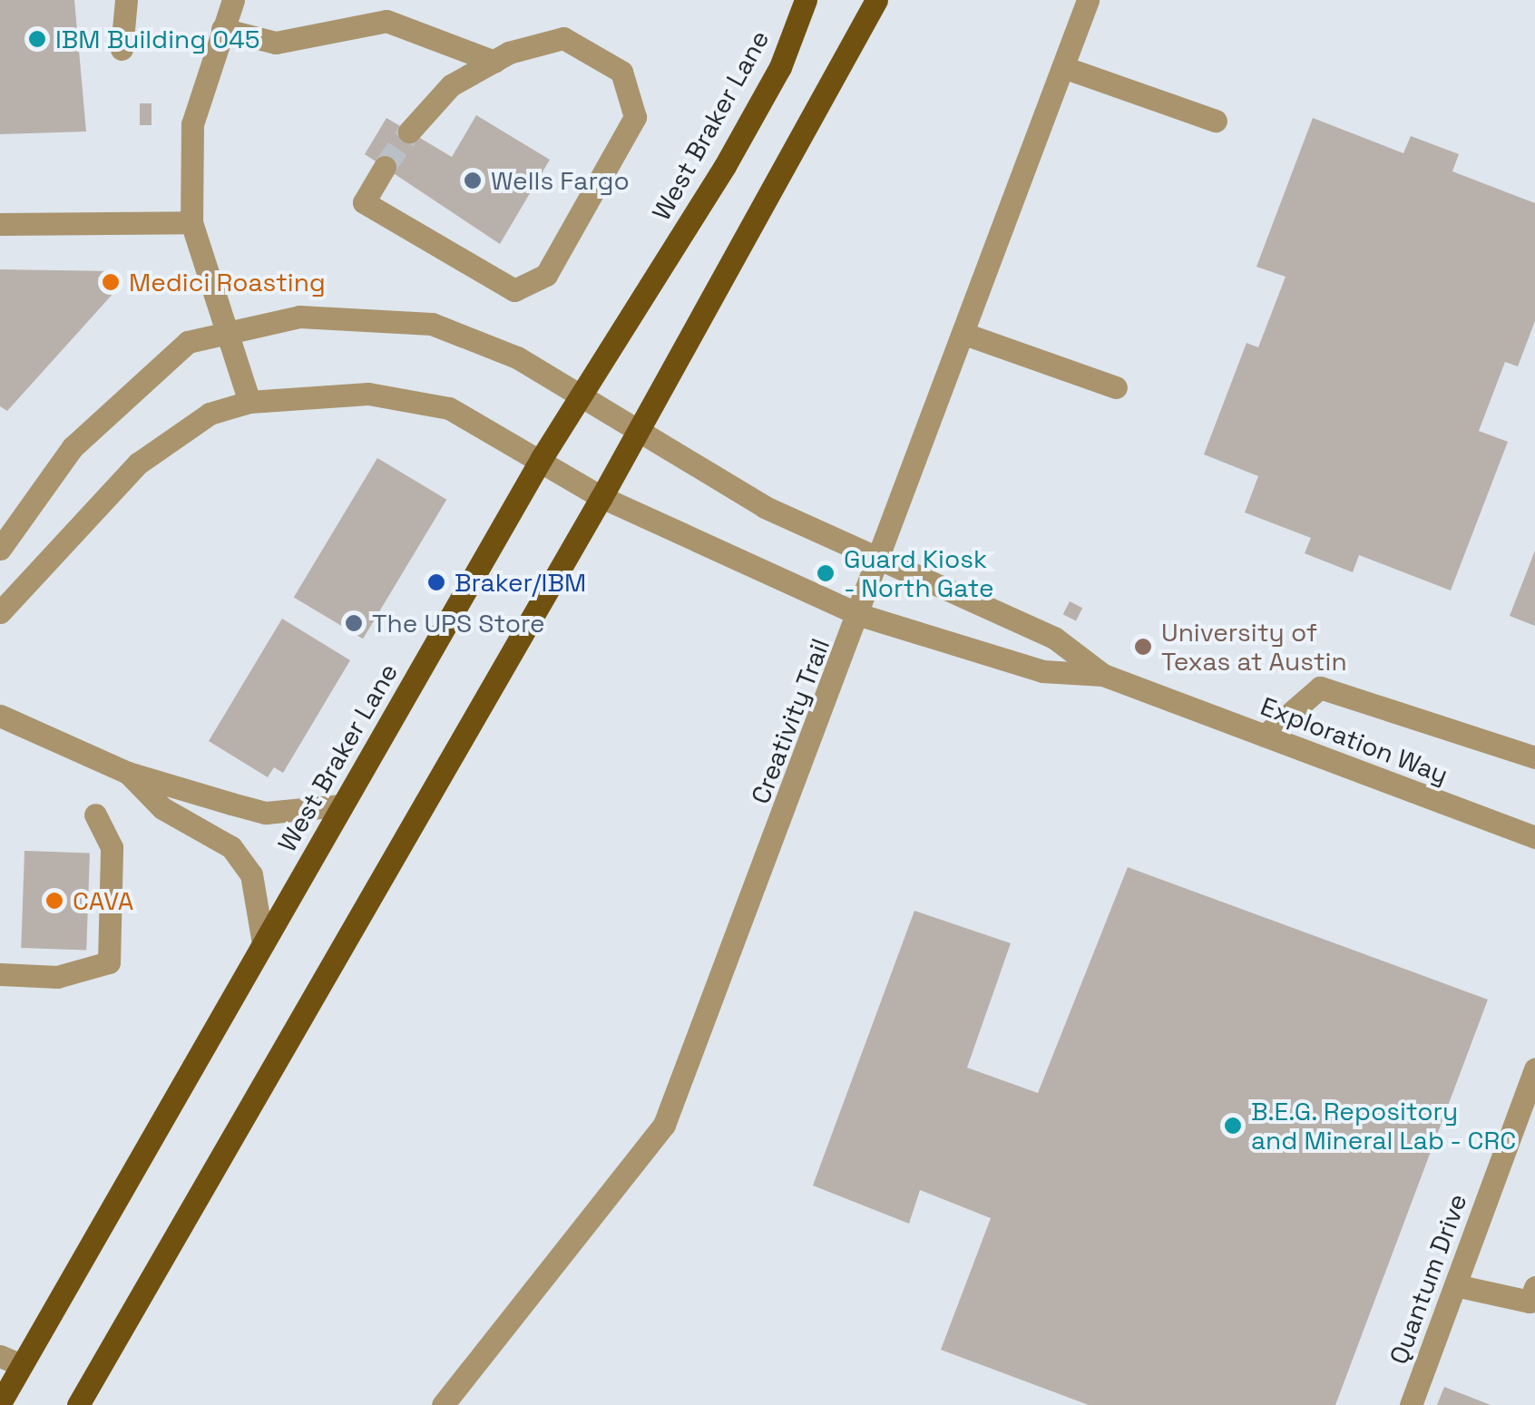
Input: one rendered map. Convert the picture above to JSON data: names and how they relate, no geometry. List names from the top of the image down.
{
  "streets": {
    "main road": ["West Braker Lane"],
    "street": ["Creativity Trail", "Exploration Way", "Quantum Drive"]
  },
  "crossings": [
    ["West Braker Lane", "Exploration Way"],
    ["Creativity Trail", "Exploration Way"]
  ],
  "places": [
    "IBM Building 045",
    "Wells Fargo",
    "Medici Roasting",
    "Guard Kiosk - North Gate",
    "Braker/IBM",
    "The UPS Store",
    "University of Texas at Austin",
    "CAVA",
    "B.E.G. Repository and Mineral Lab - CRC"
  ]
}
